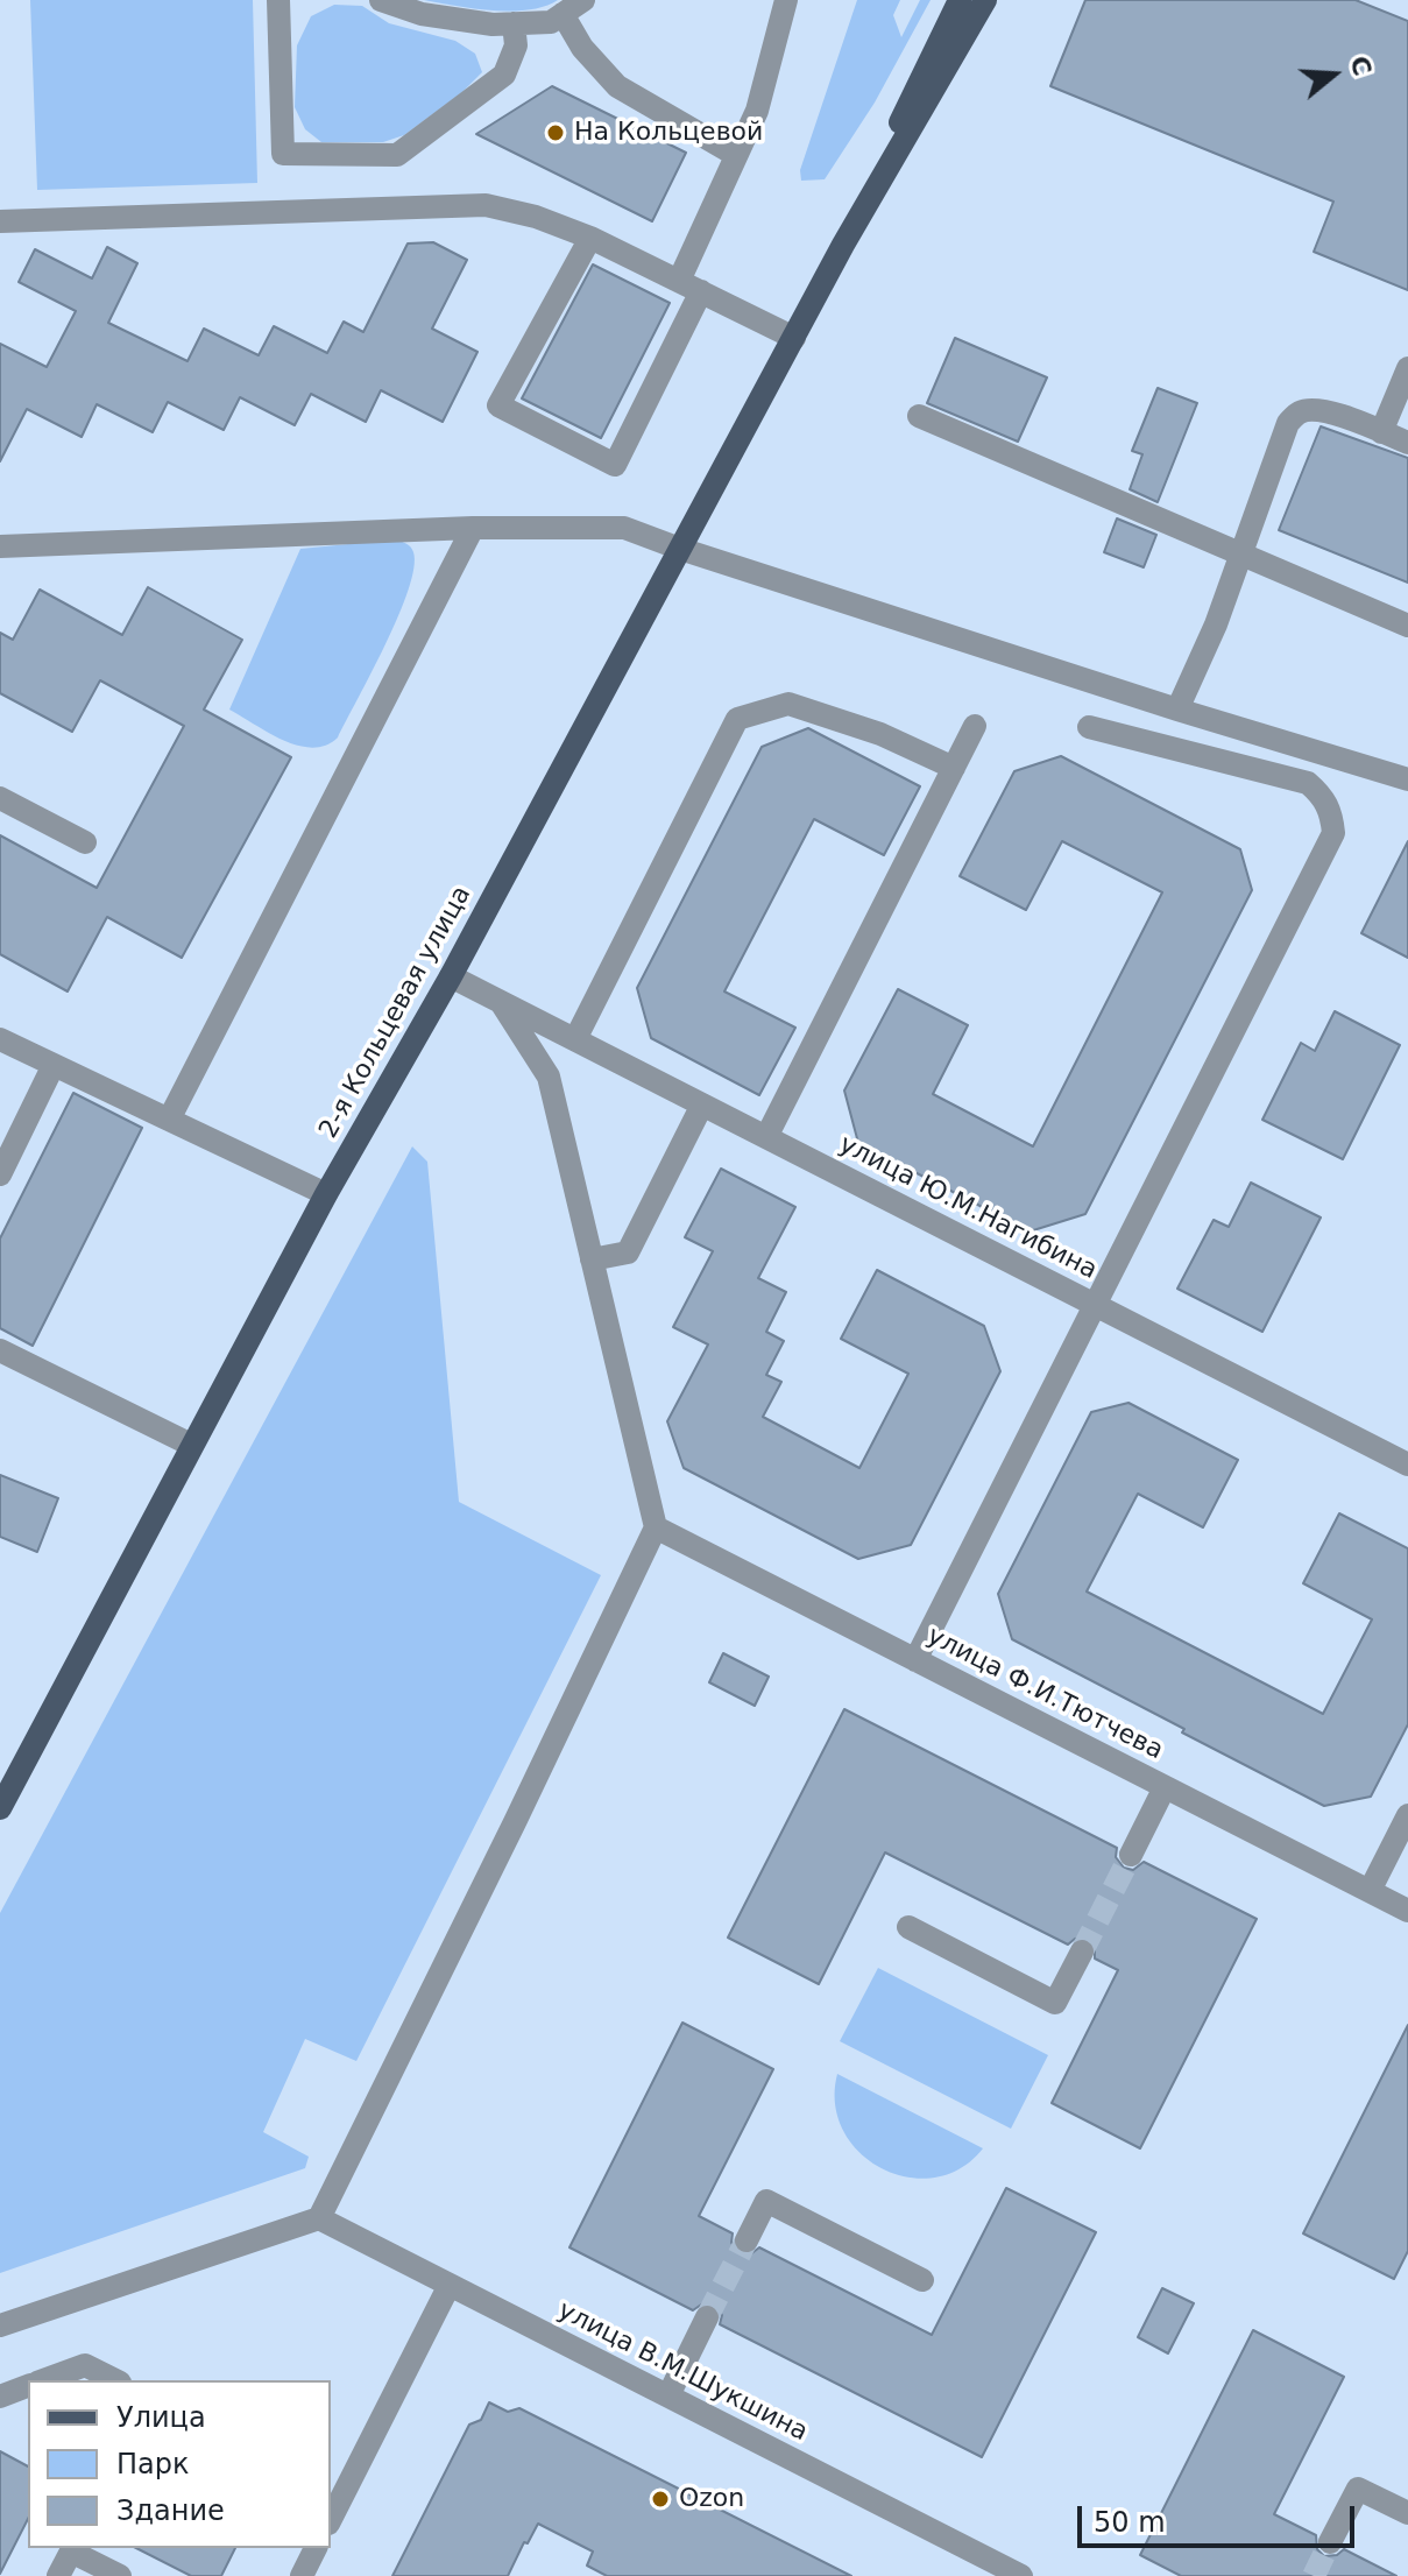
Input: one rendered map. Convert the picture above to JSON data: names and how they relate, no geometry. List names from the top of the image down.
{
  "streets": {
    "main road": ["2-я Кольцевая улица"],
    "street": ["улица Ю.М.Нагибина", "улица Ф.И.Тютчева", "улица В.М.Шукшина"]
  },
  "crossings": [
    ["2-я Кольцевая улица", "улица Ю.М.Нагибина"]
  ],
  "places": ["На Кольцевой", "Ozon"],
  "legend": ["Улица", "Парк", "Здание"],
  "scale_bar": "50 m",
  "north": "right"
}
